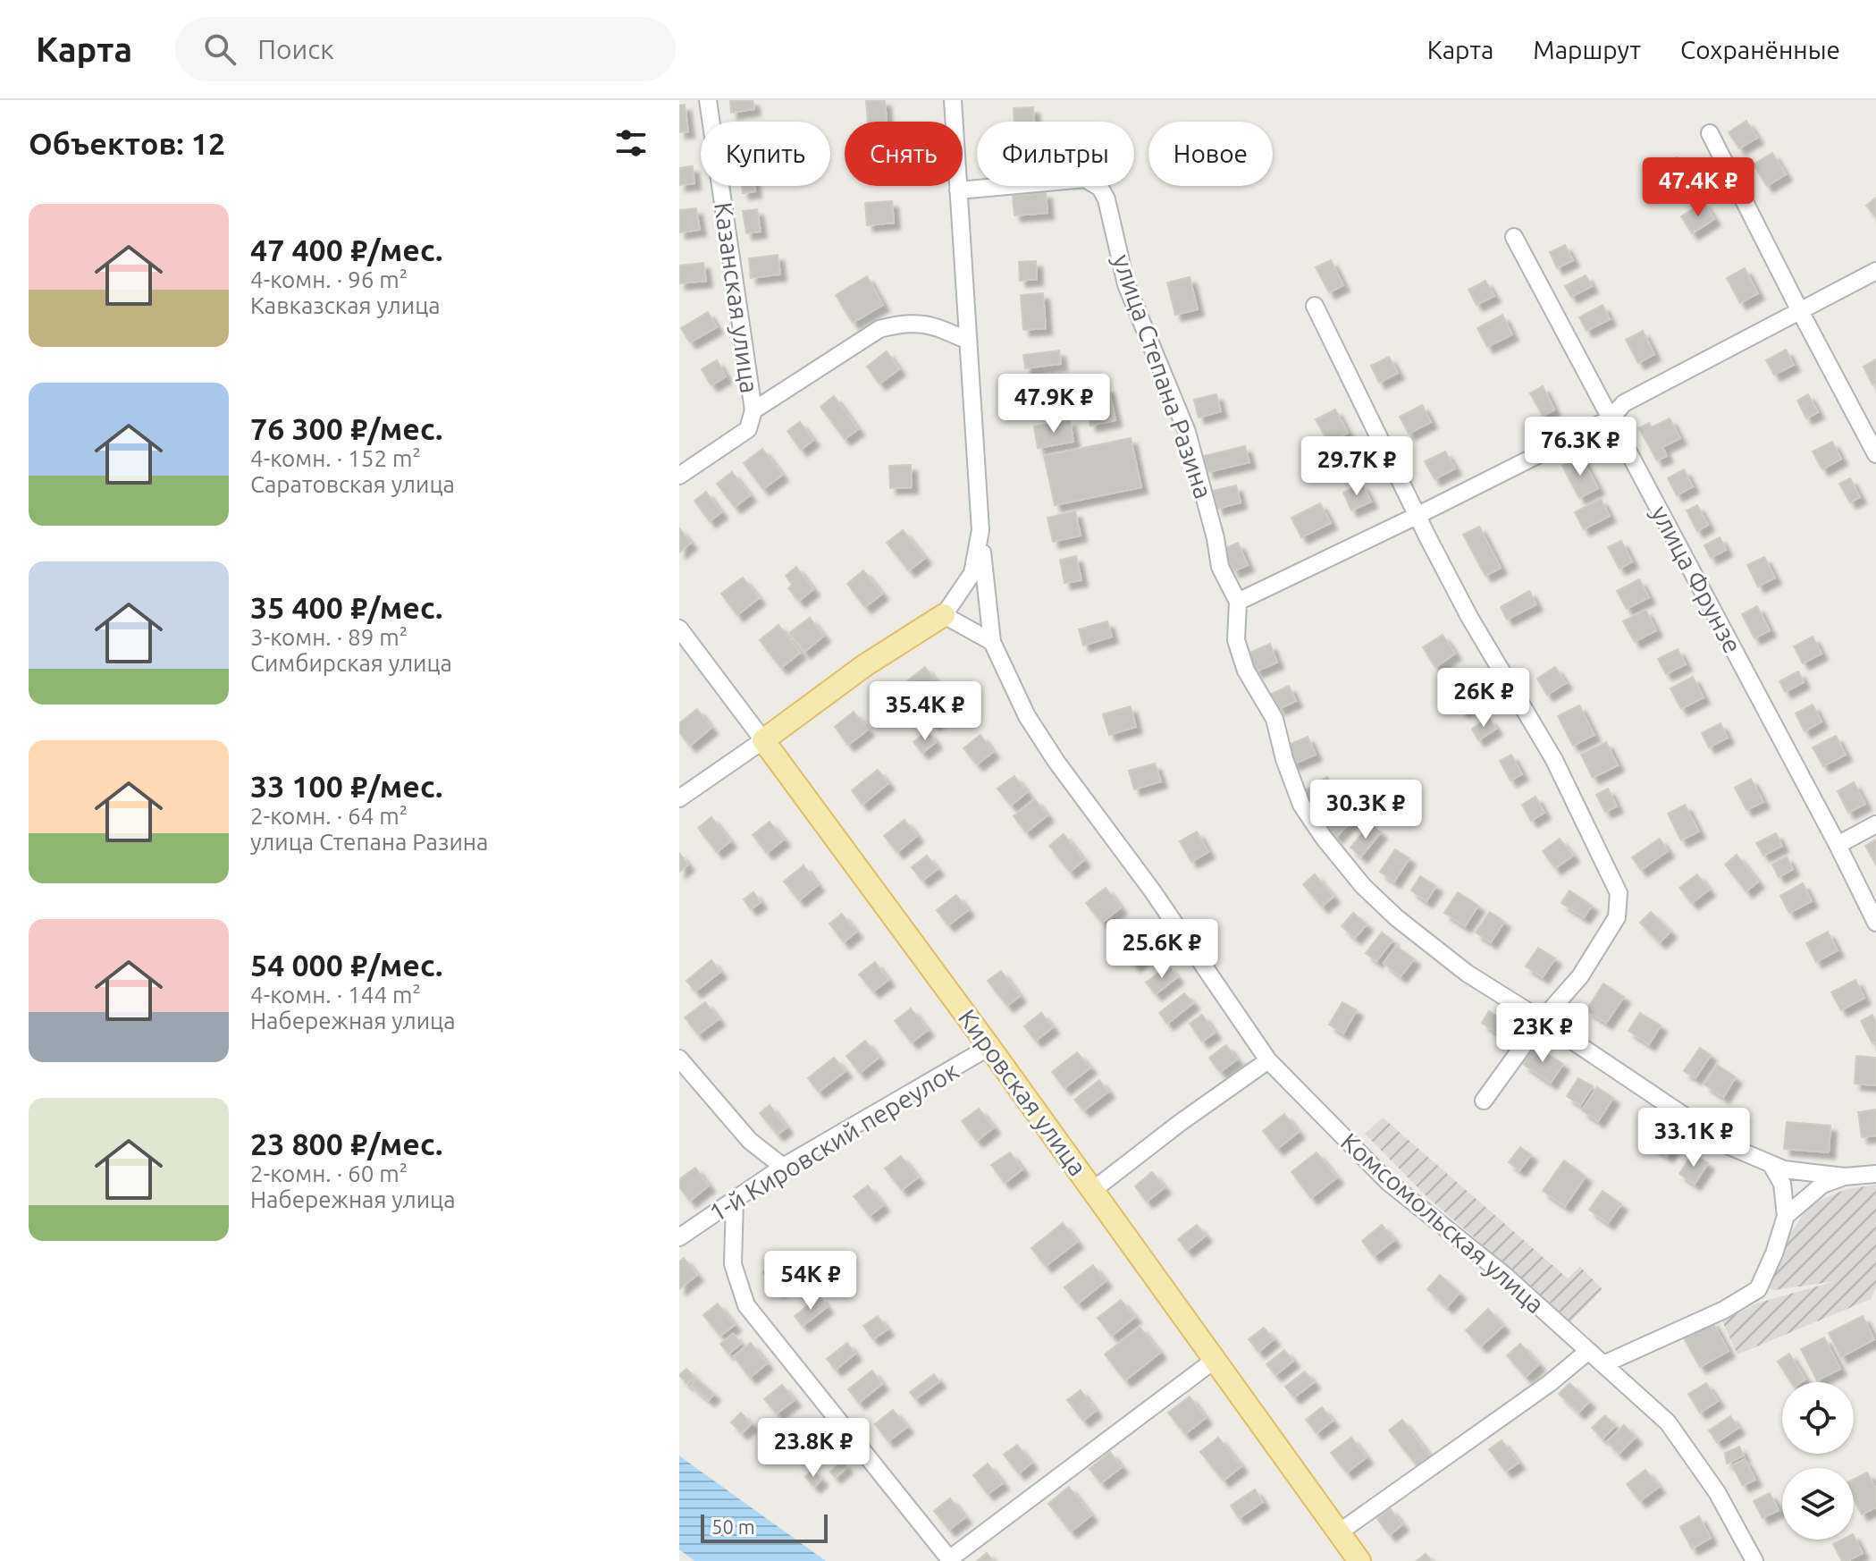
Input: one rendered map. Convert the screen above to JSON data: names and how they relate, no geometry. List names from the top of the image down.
{
  "streets": {
    "main road": ["Кировская улица"],
    "street": [
      "Казанская улица",
      "улица Степана Разина",
      "улица Фрунзе",
      "1-й Кировский переулок",
      "Комсомольская улица"
    ]
  },
  "crossings": [
    ["Кировская улица", "1-й Кировский переулок"]
  ],
  "scale_bar": "50 m",
  "page": {
    "header": "Карта",
    "search": "Поиск",
    "nav": ["Карта", "Маршрут", "Сохранённые"],
    "heading": "Объектов: 12",
    "chip": [
      "Купить",
      "Снять",
      "Фильтры",
      "Новое"
    ],
    "price": [
      "47.4K ₽",
      "47.9K ₽",
      "76.3K ₽",
      "29.7K ₽",
      "26K ₽",
      "35.4K ₽",
      "30.3K ₽",
      "25.6K ₽",
      "23K ₽",
      "33.1K ₽",
      "54K ₽",
      "23.8K ₽"
    ],
    "list": [
      {
        "name": "47 400 ₽/мес.",
        "note": "4-комн. · 96 m² · Кавказская улица"
      },
      {
        "name": "76 300 ₽/мес.",
        "note": "4-комн. · 152 m² · Саратовская улица"
      },
      {
        "name": "35 400 ₽/мес.",
        "note": "3-комн. · 89 m² · Симбирская улица"
      },
      {
        "name": "33 100 ₽/мес.",
        "note": "2-комн. · 64 m² · улица Степана Разина"
      },
      {
        "name": "54 000 ₽/мес.",
        "note": "4-комн. · 144 m² · Набережная улица"
      },
      {
        "name": "23 800 ₽/мес.",
        "note": "2-комн. · 60 m² · Набережная улица"
      }
    ],
    "scale": "50 m"
  }
}
